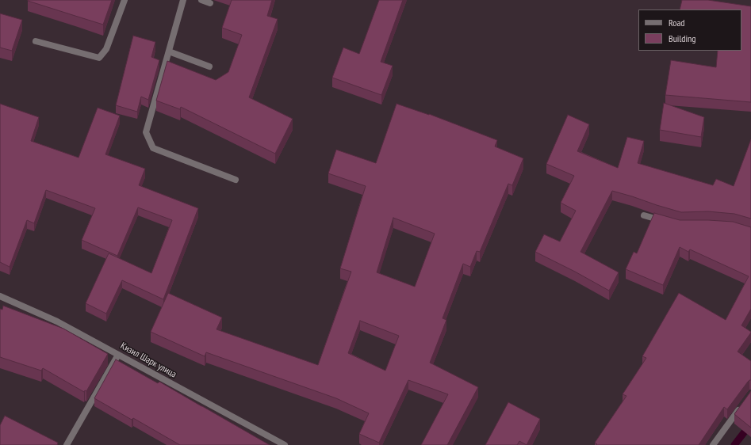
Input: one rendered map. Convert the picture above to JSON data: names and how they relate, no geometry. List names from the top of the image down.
{
  "streets": {
    "street": ["Кизил Шарк улица"]
  },
  "legend": ["Road", "Building"]
}
